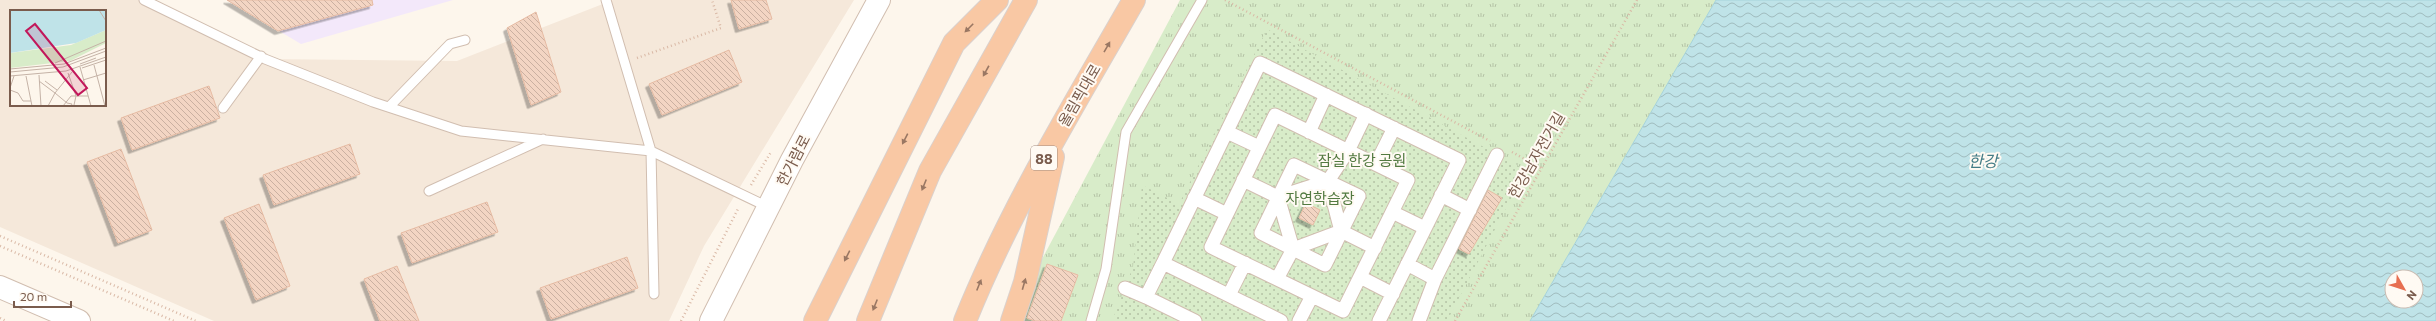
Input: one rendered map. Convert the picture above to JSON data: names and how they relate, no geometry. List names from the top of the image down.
{
  "streets": {
    "highway": ["올림픽대로", "88"],
    "street": ["한가람로"],
    "path": ["한강남자전거길"]
  },
  "water": ["한강"],
  "parks": ["잠실 한강 공원", "자연학습장"],
  "scale_bar": "20 m",
  "north": "bottom right"
}
